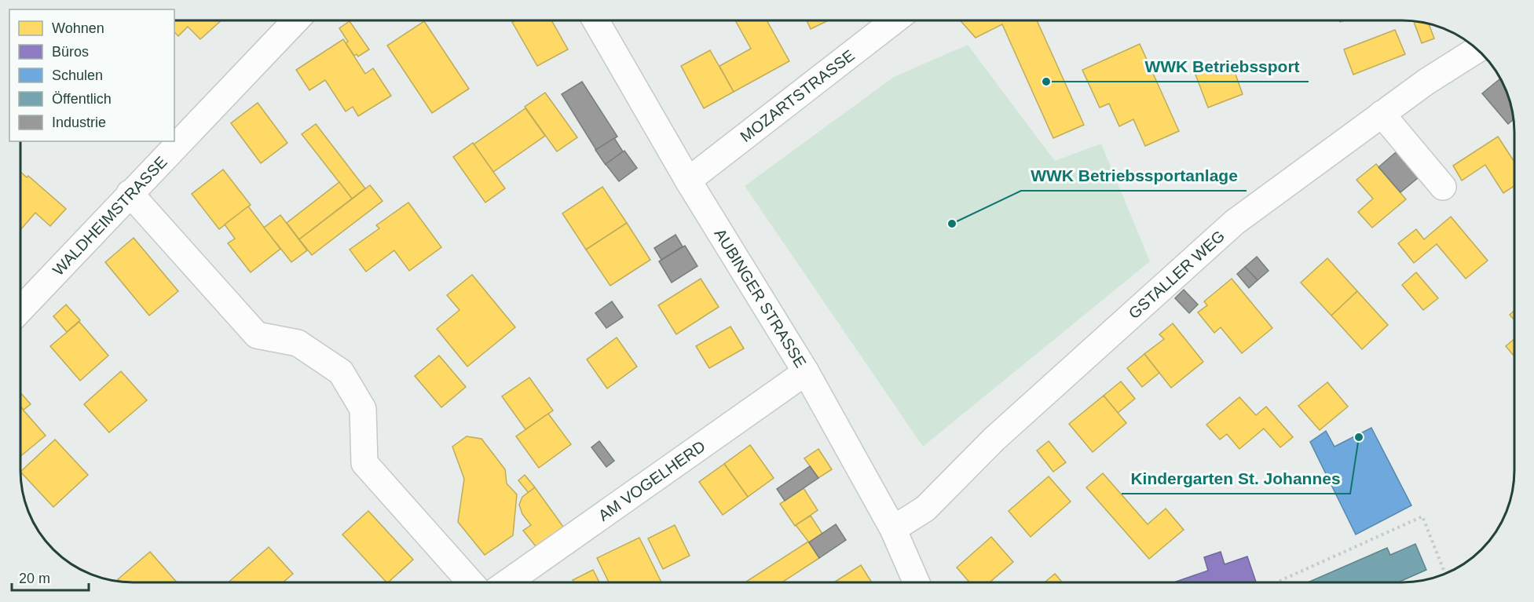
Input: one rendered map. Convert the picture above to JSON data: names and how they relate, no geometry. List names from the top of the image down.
{
  "streets": {
    "street": [
      "MOZARTSTRASSE",
      "WALDHEIMSTRASSE",
      "GSTALLER WEG",
      "AUBINGER STRASSE",
      "AM VOGELHERD"
    ]
  },
  "crossings": [
    ["MOZARTSTRASSE", "AUBINGER STRASSE"],
    ["GSTALLER WEG", "AUBINGER STRASSE"],
    ["AUBINGER STRASSE", "AM VOGELHERD"]
  ],
  "places": ["WWK Betriebssport", "WWK Betriebssportanlage", "Kindergarten St. Johannes"],
  "legend": [
    "Wohnen",
    "Büros",
    "Schulen",
    "Öffentlich",
    "Industrie"
  ],
  "scale_bar": "20 m"
}
